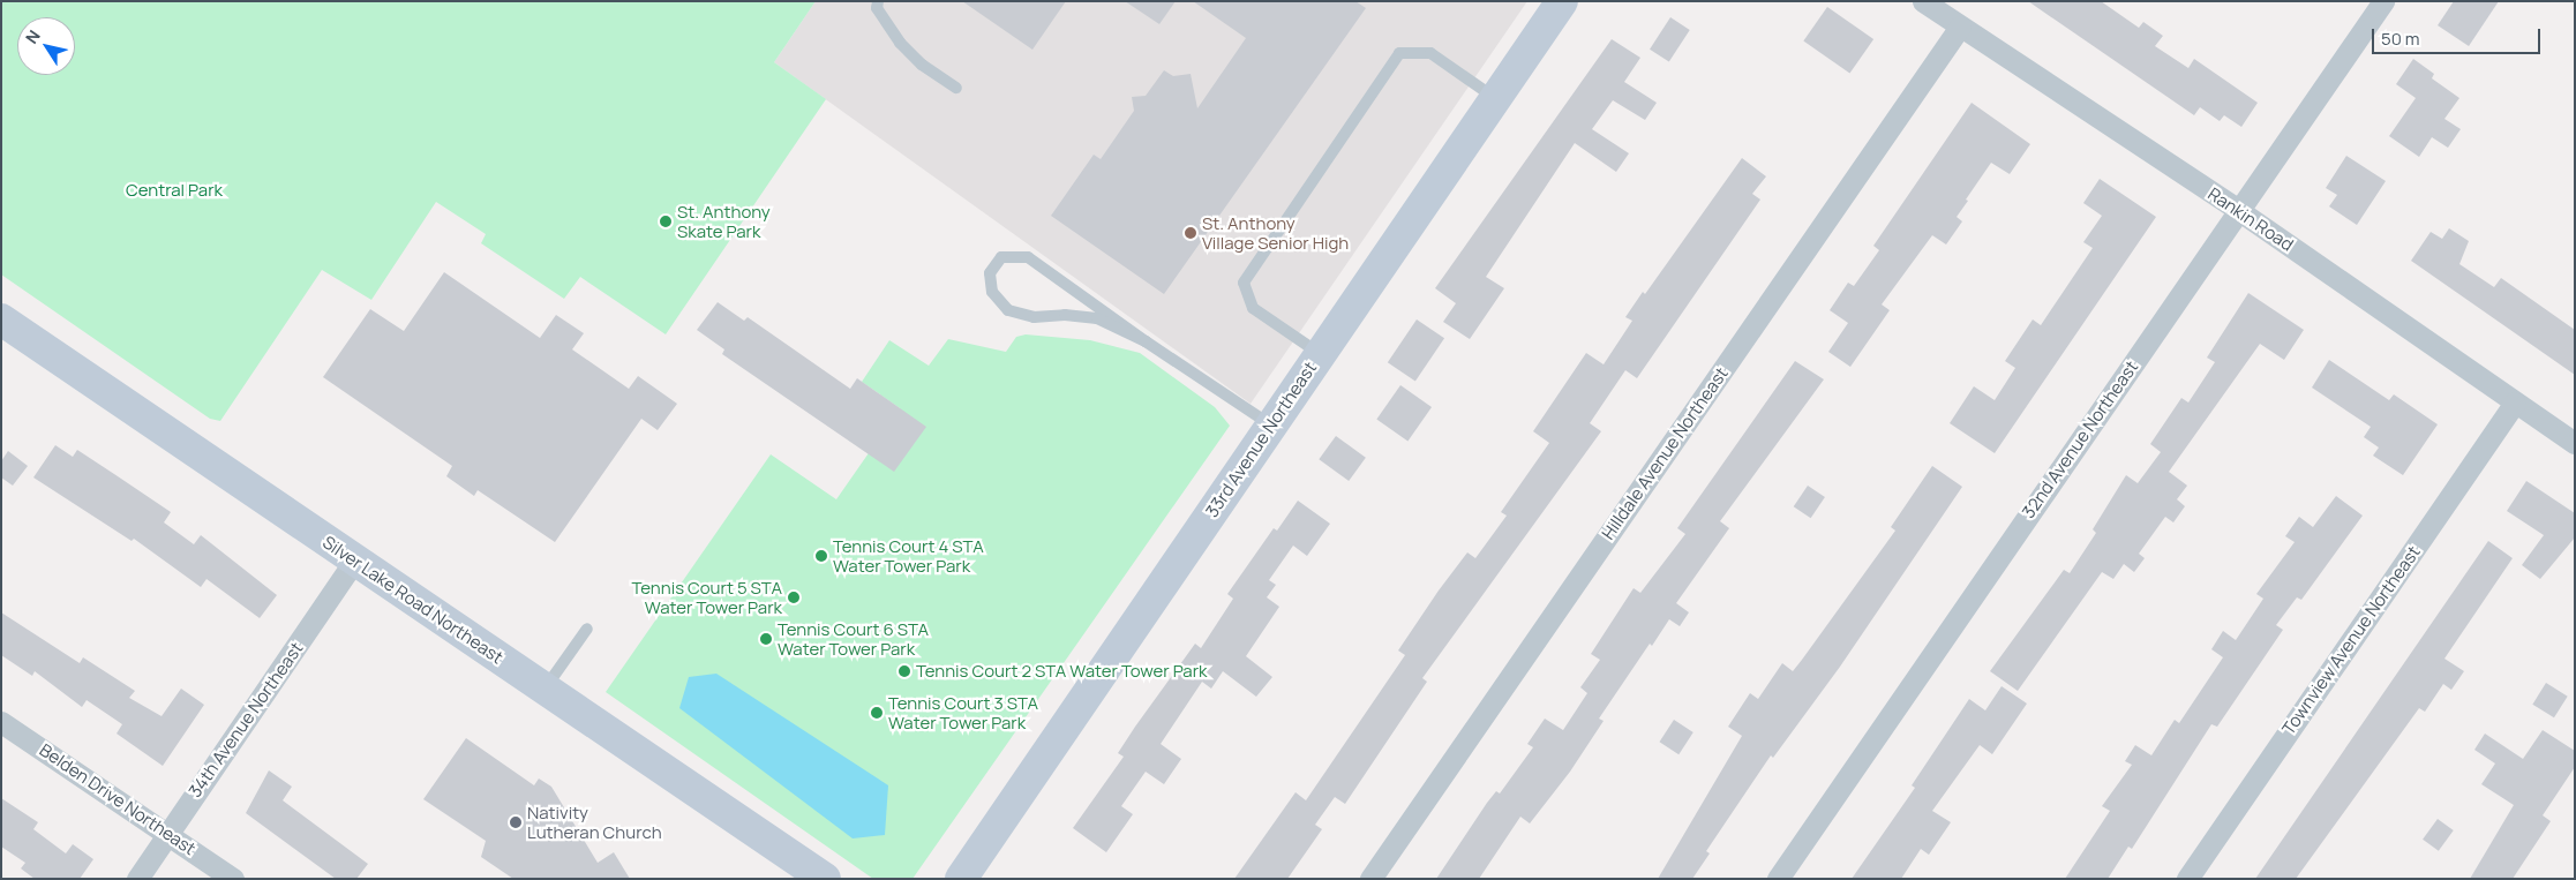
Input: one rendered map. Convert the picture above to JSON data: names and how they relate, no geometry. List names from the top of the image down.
{
  "streets": {
    "street": [
      "Rankin Road",
      "33rd Avenue Northeast",
      "32nd Avenue Northeast",
      "Hilldale Avenue Northeast",
      "Silver Lake Road Northeast",
      "Townview Avenue Northeast",
      "34th Avenue Northeast",
      "Belden Drive Northeast"
    ]
  },
  "crossings": [
    ["Rankin Road", "32nd Avenue Northeast"],
    ["Rankin Road", "Hilldale Avenue Northeast"],
    ["Rankin Road", "Townview Avenue Northeast"],
    ["Silver Lake Road Northeast", "34th Avenue Northeast"],
    ["34th Avenue Northeast", "Belden Drive Northeast"]
  ],
  "parks": ["Central Park"],
  "places": [
    "St. Anthony Skate Park",
    "St. Anthony Village Senior High",
    "Tennis Court 4 STA Water Tower Park",
    "Tennis Court 5 STA Water Tower Park",
    "Tennis Court 6 STA Water Tower Park",
    "Tennis Court 2 STA Water Tower Park",
    "Tennis Court 3 STA Water Tower Park",
    "Nativity Lutheran Church"
  ],
  "scale_bar": "50 m",
  "north": "top left"
}
